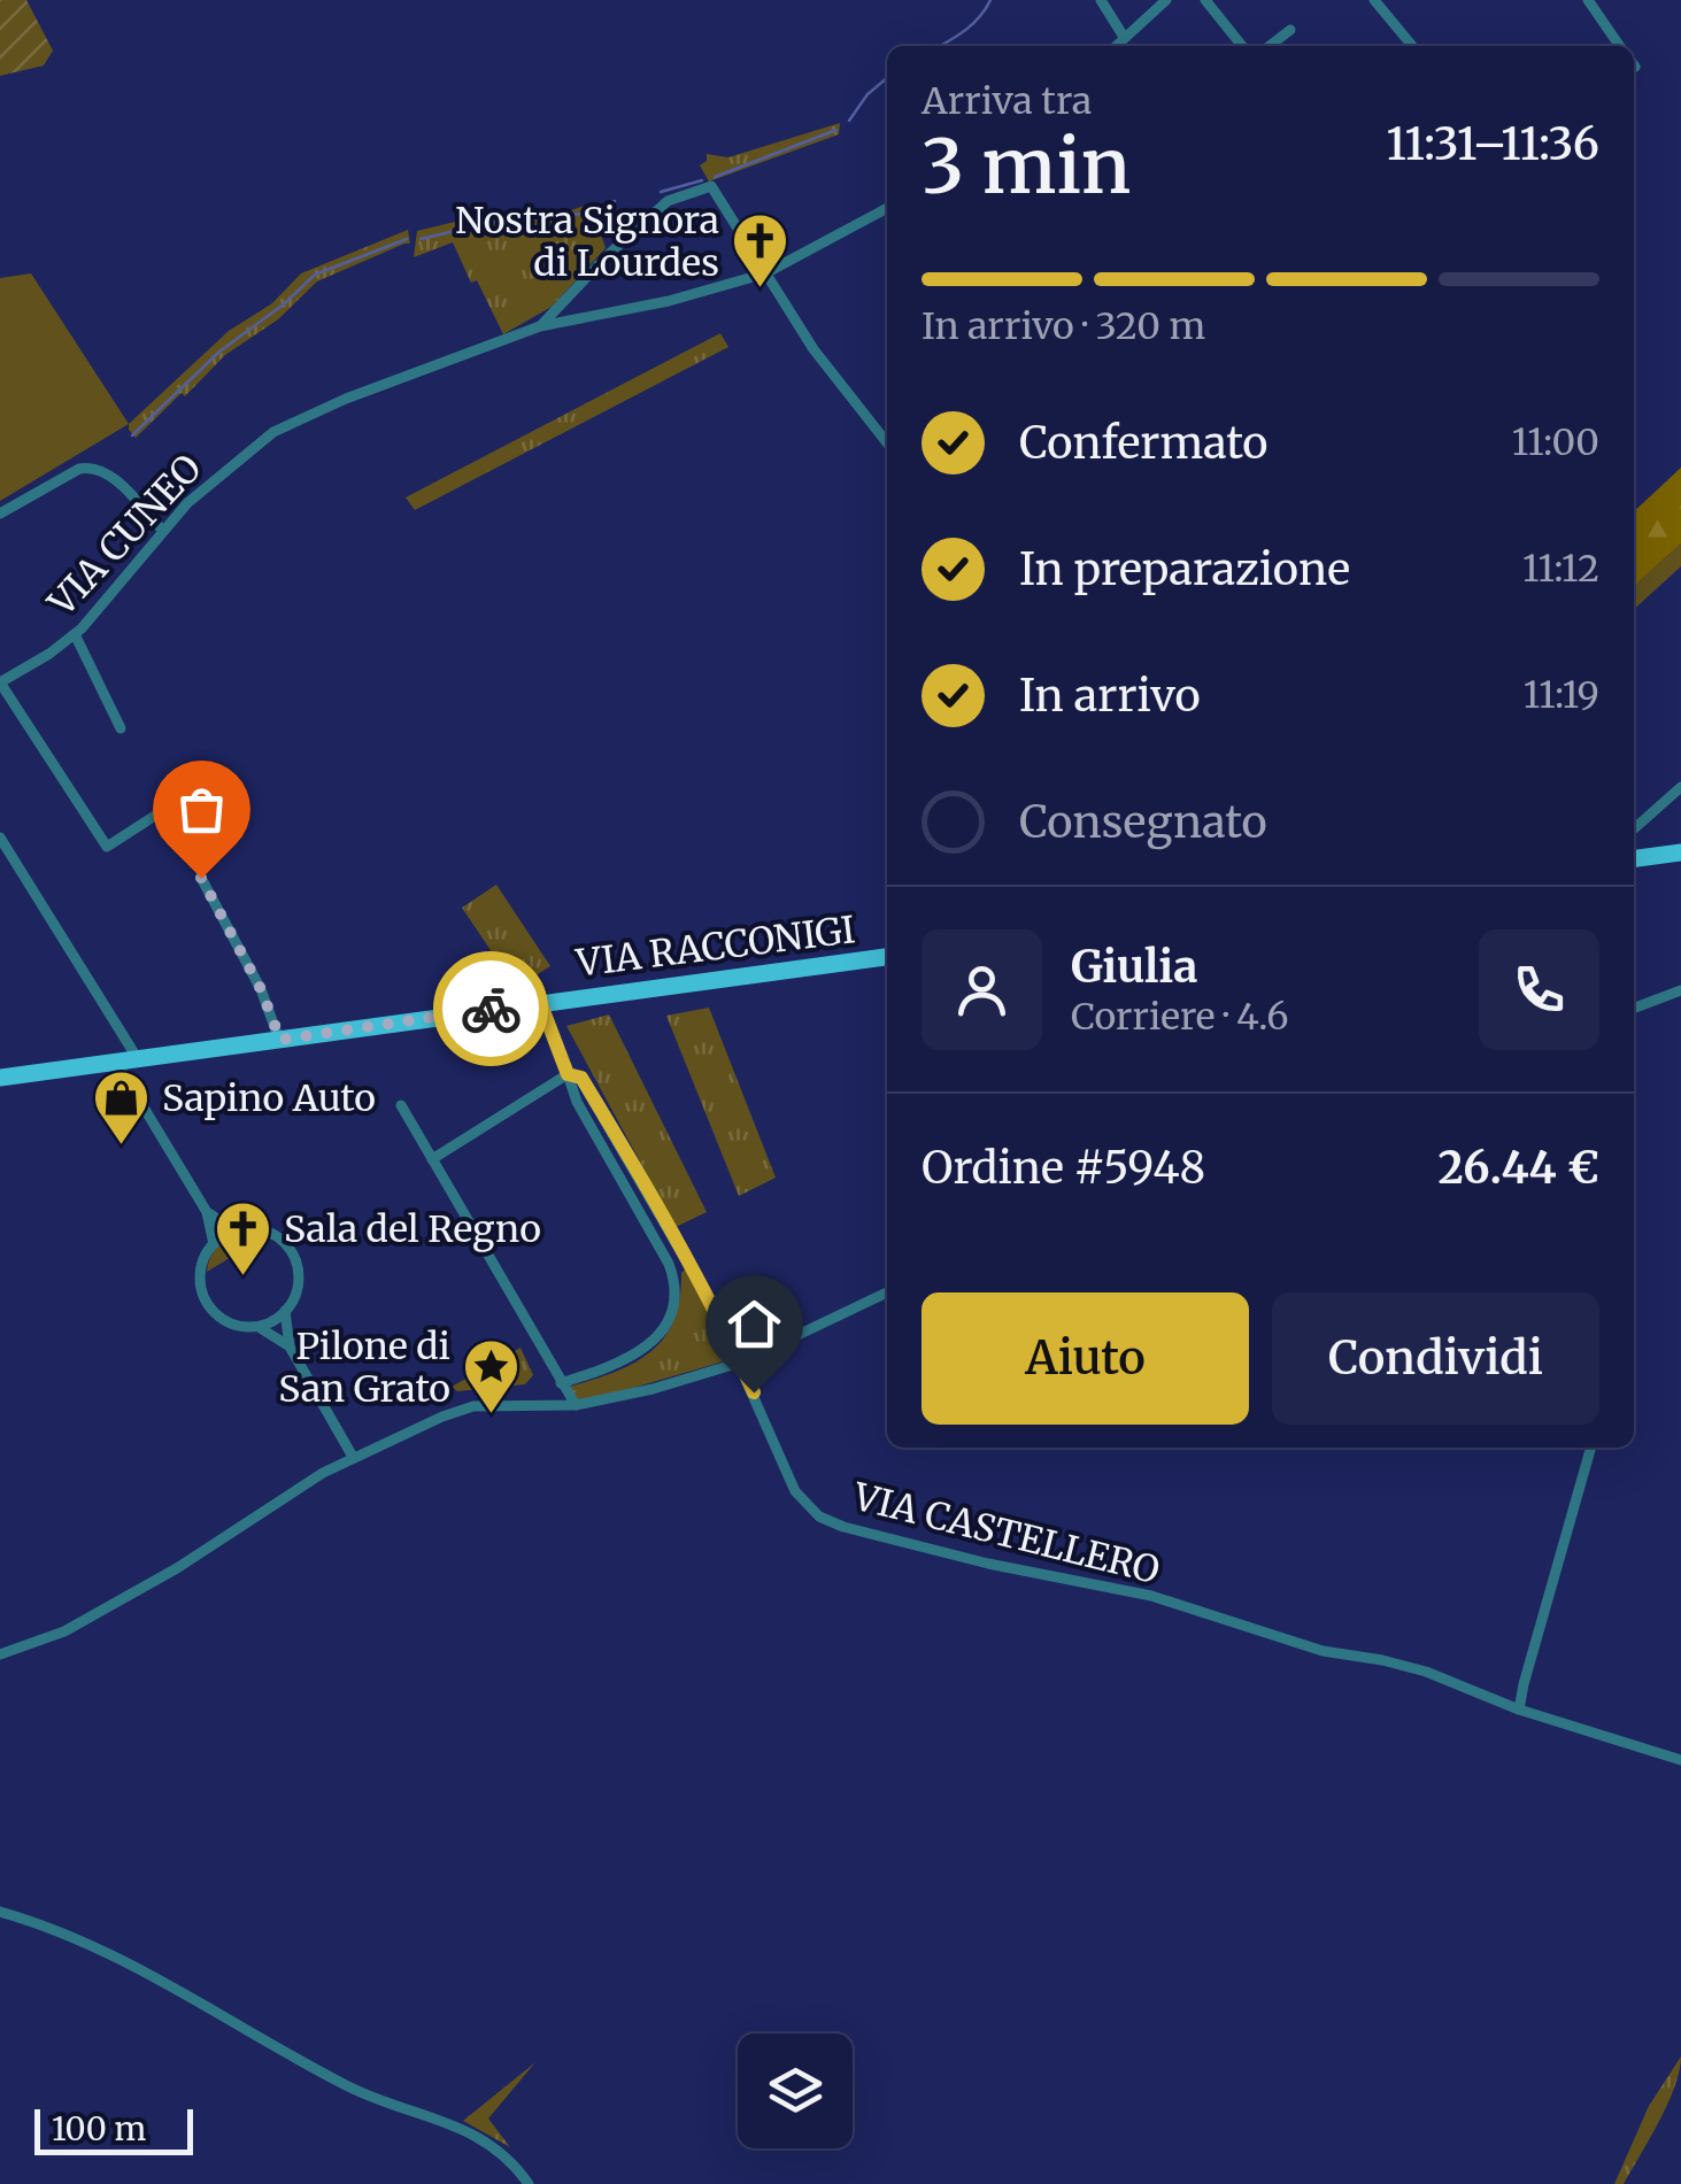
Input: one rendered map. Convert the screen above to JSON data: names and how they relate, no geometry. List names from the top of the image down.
{
  "streets": {
    "main road": ["VIA RACCONIGI"],
    "street": ["VIA CUNEO", "VIA CASTELLERO"]
  },
  "crossings": [
    ["VIA RACCONIGI", "VIA CASTELLERO"]
  ],
  "places": {
    "church": ["Nostra Signora di Lourdes", "Sala del Regno"],
    "shop": ["Sapino Auto"],
    "place": ["Pilone di San Grato"]
  },
  "scale_bar": "100 m",
  "page": {
    "heading": ["3 min", "Arriva tra", "11:31–11:36"],
    "panel": [
      "Giulia",
      "Corriere · 4.6",
      "Ordine #5948",
      "26.44 €"
    ],
    "bar": "In arrivo · 320 m",
    "list": [
      ["Confermato", "11:00"],
      ["In preparazione", "11:12"],
      ["In arrivo", "11:19"],
      "Consegnato"
    ],
    "buttons": ["Aiuto", "Condividi"],
    "scale": "100 m"
  }
}
